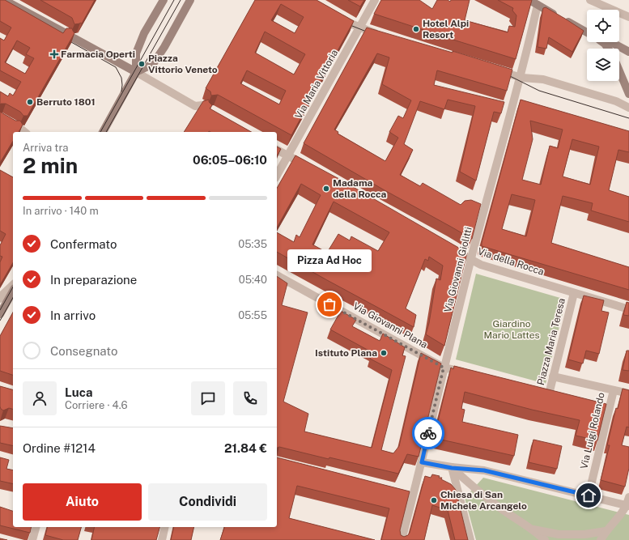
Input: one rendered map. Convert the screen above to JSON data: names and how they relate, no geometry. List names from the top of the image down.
{
  "streets": {
    "street": [
      "Via Maria Vittoria",
      "Via della Rocca",
      "Via Giovanni Giolitti",
      "Via Giovanni Plana",
      "Piazza Maria Teresa",
      "Via Luigi Rolando"
    ]
  },
  "crossings": [
    ["Via della Rocca", "Via Giovanni Giolitti"],
    ["Via della Rocca", "Piazza Maria Teresa"],
    ["Via Giovanni Giolitti", "Via Giovanni Plana"]
  ],
  "parks": ["Giardino Mario Lattes"],
  "places": {
    "other": [
      "Hotel Alpi Resort",
      "Piazza Vittorio Veneto",
      "Berruto 1801",
      "Madama della Rocca",
      "Pizza Ad Hoc",
      "Istituto Plana",
      "Chiesa di San Michele Arcangelo"
    ],
    "health": ["Farmacia Operti"]
  },
  "page": {
    "heading": ["2 min", "Arriva tra", "06:05–06:10"],
    "panel": [
      "Luca",
      "Corriere · 4.6",
      "Ordine #1214",
      "21.84 €"
    ],
    "bar": "In arrivo · 140 m",
    "list": [
      ["Confermato", "05:35"],
      ["In preparazione", "05:40"],
      ["In arrivo", "05:55"],
      "Consegnato"
    ],
    "bubble": "Pizza Ad Hoc",
    "buttons": ["Aiuto", "Condividi"]
  }
}
